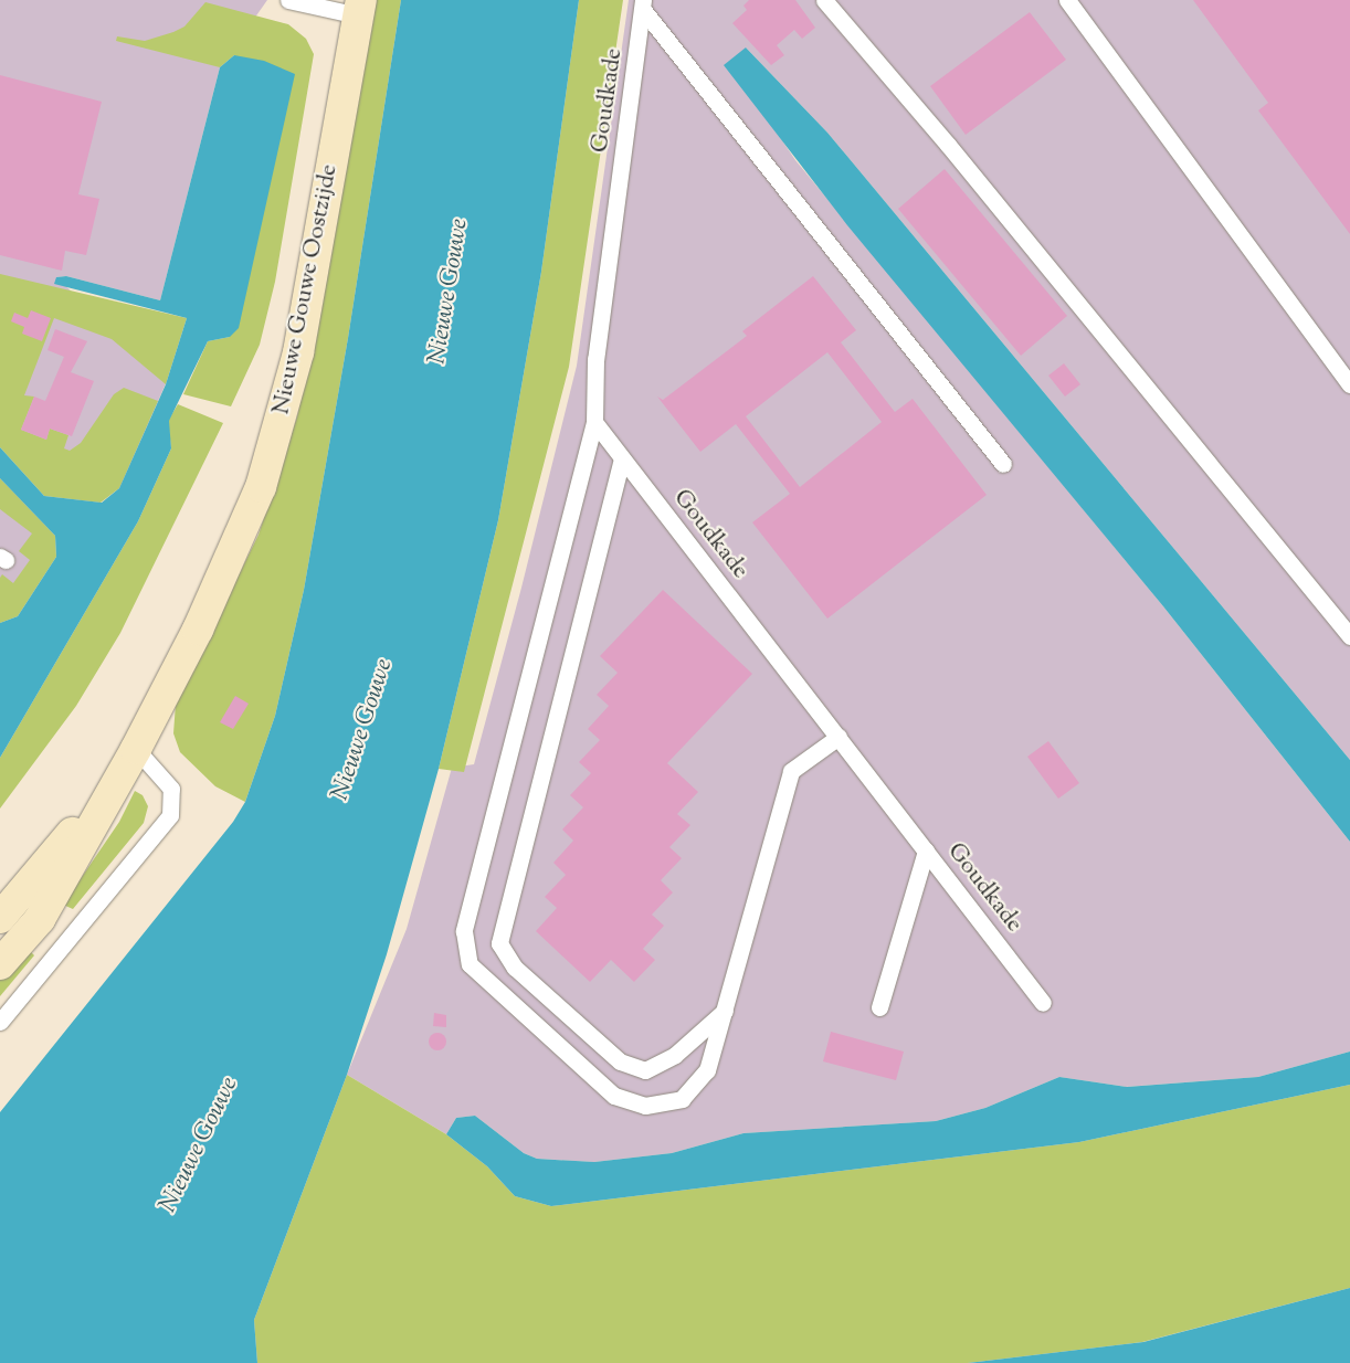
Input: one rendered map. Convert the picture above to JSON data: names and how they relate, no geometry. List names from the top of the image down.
{
  "streets": {
    "main road": ["Nieuwe Gouwe Oostzijde"],
    "lane": ["Goudkade"]
  },
  "water": ["Nieuwe Gouwe"]
}
